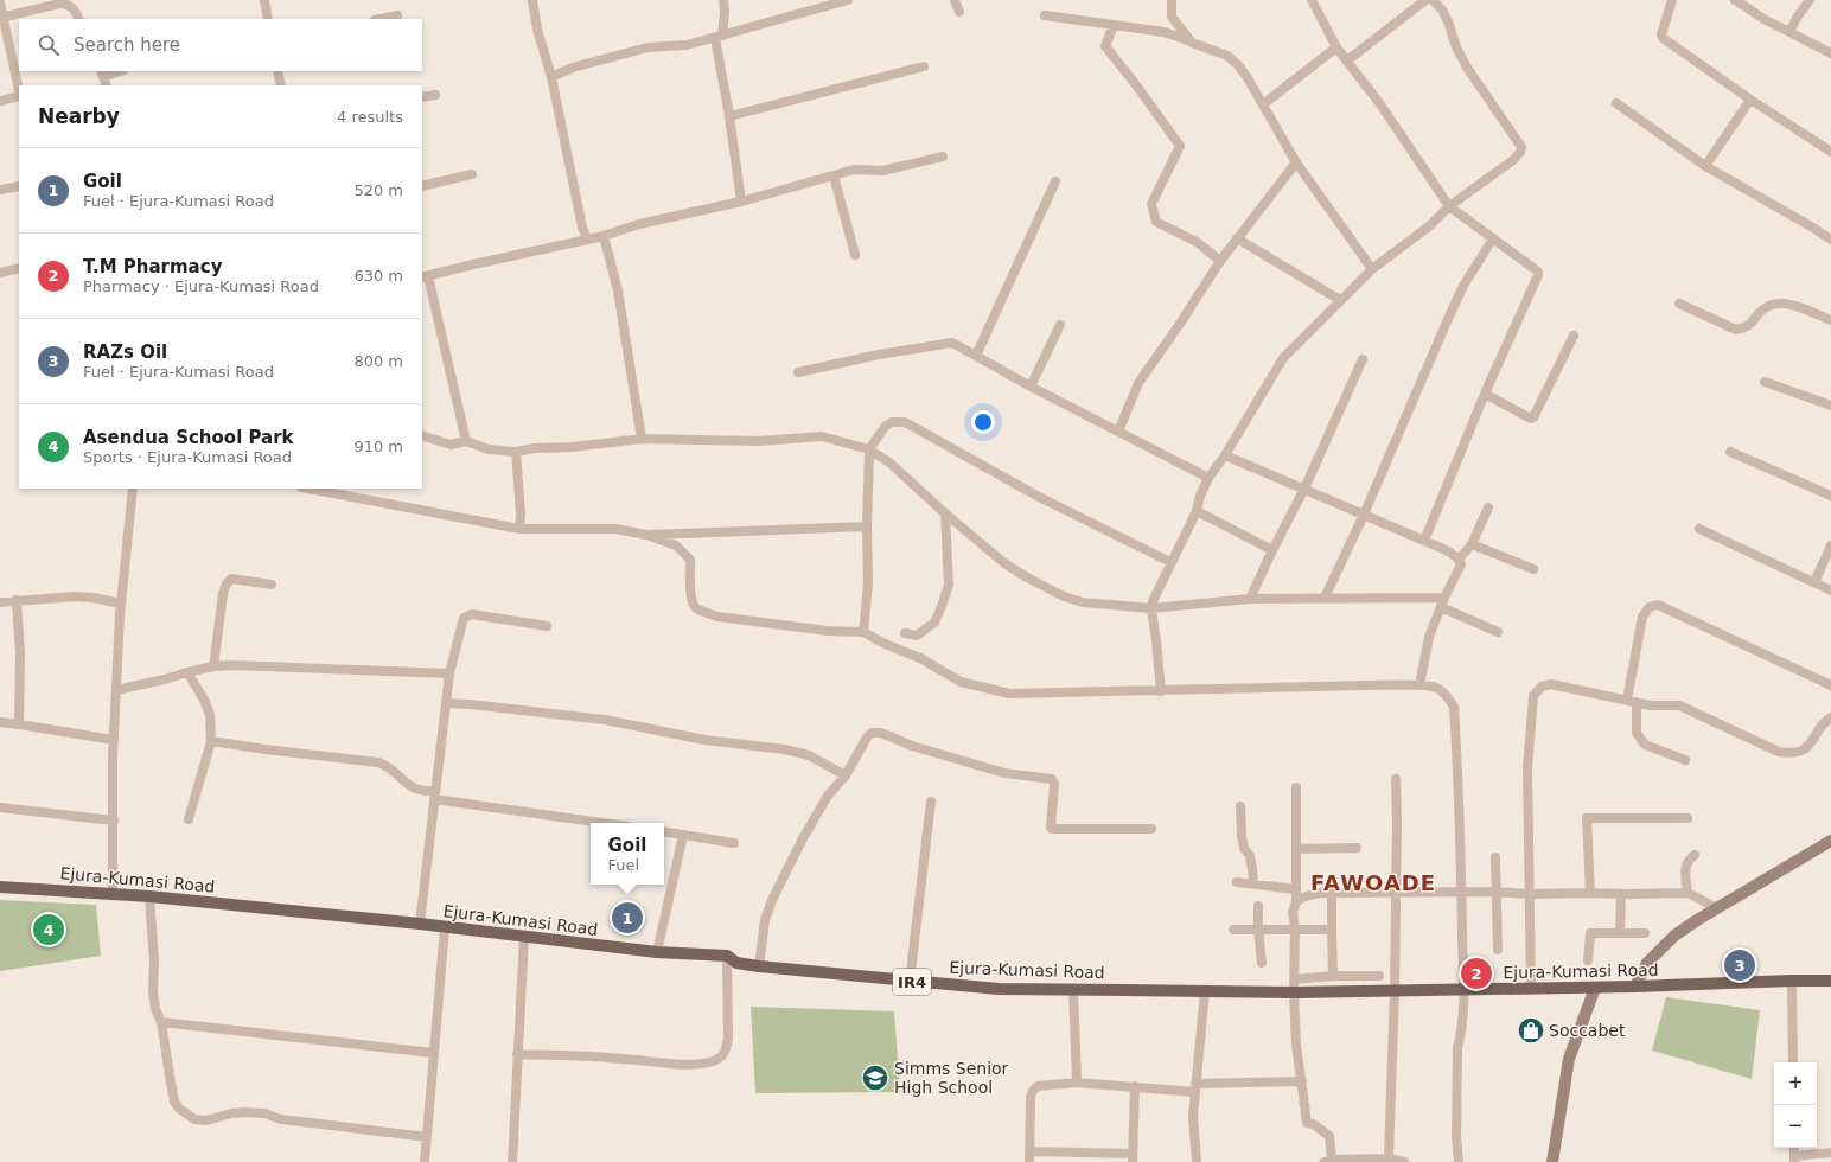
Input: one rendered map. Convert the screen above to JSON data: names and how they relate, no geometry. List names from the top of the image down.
{
  "streets": {
    "main road": ["Ejura-Kumasi Road", "IR4"]
  },
  "districts": ["FAWOADE"],
  "places": {
    "shop": ["Soccabet"],
    "school or university": ["Simms Senior High School"]
  },
  "page": {
    "search": "Search here",
    "heading": ["Nearby", "4 results"],
    "list": [
      {
        "mark": "1",
        "name": "Goil",
        "note": "Fuel · Ejura-Kumasi Road",
        "value": "520 m"
      },
      {
        "mark": "2",
        "name": "T.M Pharmacy",
        "note": "Pharmacy · Ejura-Kumasi Road",
        "value": "630 m"
      },
      {
        "mark": "3",
        "name": "RAZs Oil",
        "note": "Fuel · Ejura-Kumasi Road",
        "value": "800 m"
      },
      {
        "mark": "4",
        "name": "Asendua School Park",
        "note": "Sports · Ejura-Kumasi Road",
        "value": "910 m"
      }
    ],
    "popup": ["Goil", "Fuel"],
    "pins": [
      "1",
      "4",
      "3",
      "2"
    ],
    "map_buttons": ["+", "−"]
  }
}
